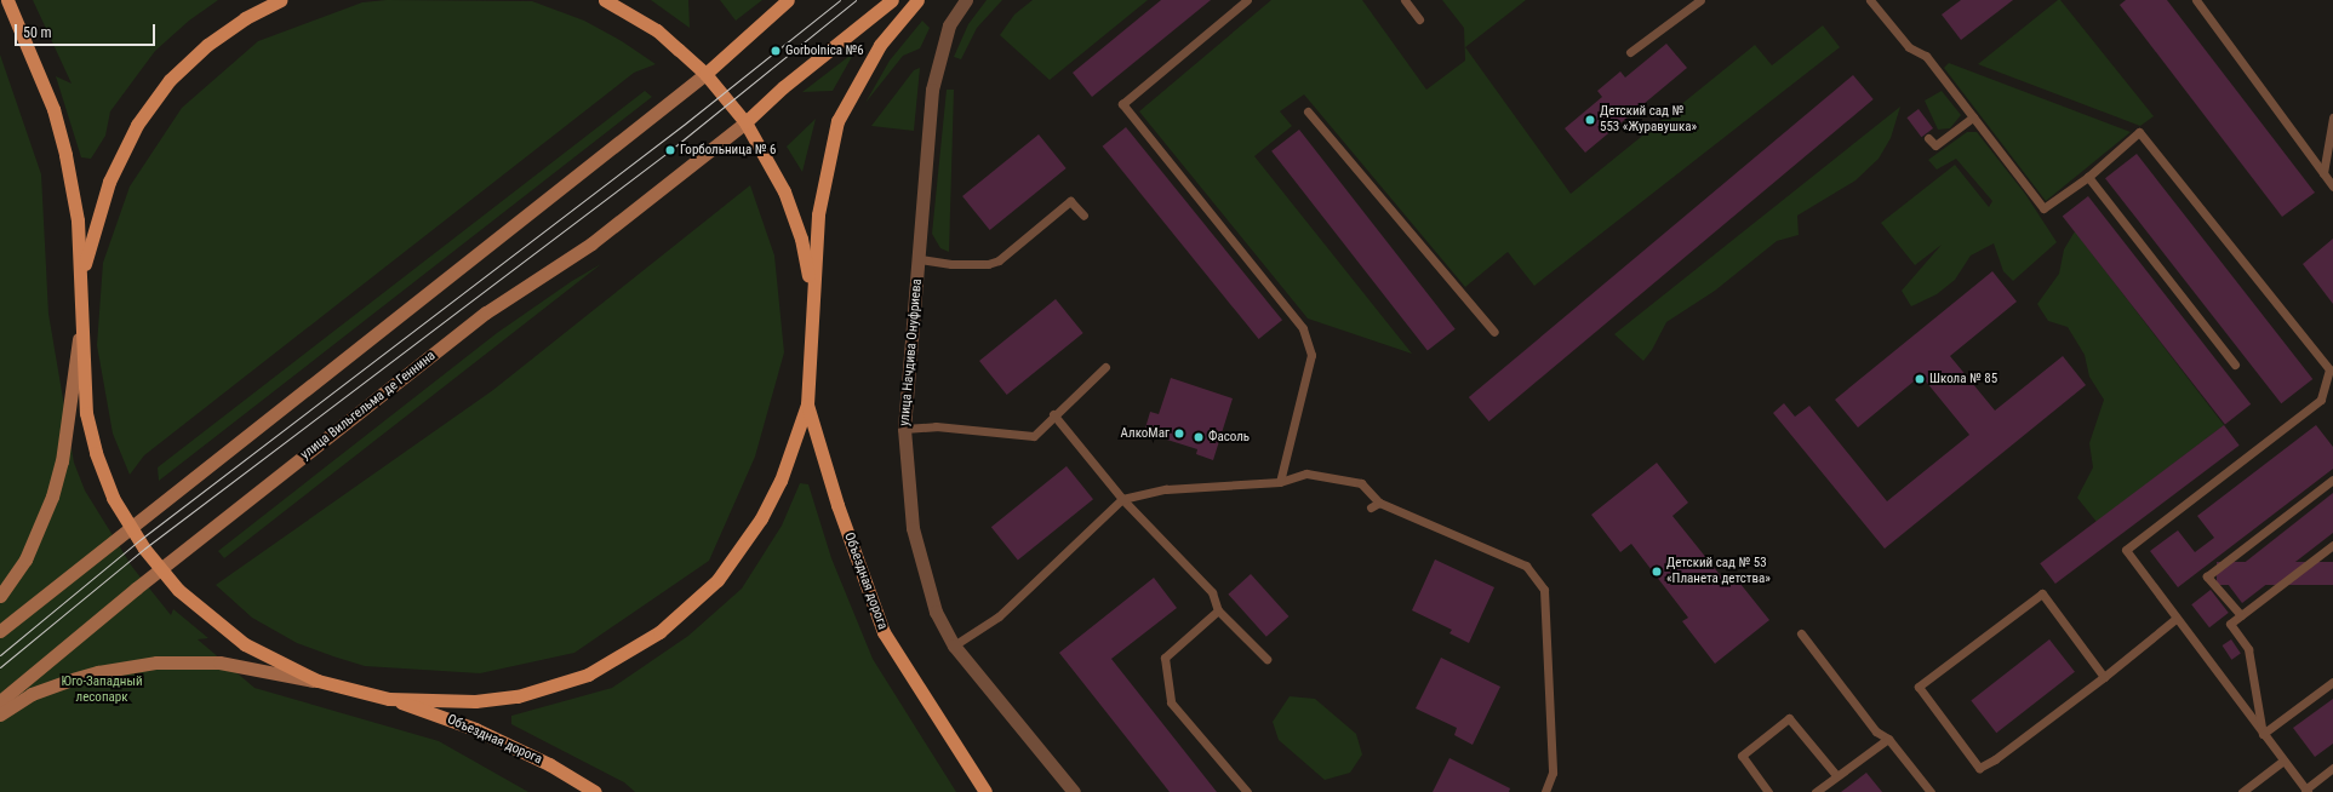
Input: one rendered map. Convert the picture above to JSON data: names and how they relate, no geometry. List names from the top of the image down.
{
  "streets": {
    "main road": ["улица Вильгельма де Геннина", "Объездная дорога"],
    "street": ["улица Начдива Онуфриева"]
  },
  "parks": ["Юго-Западный лесопарк"],
  "places": [
    "Gorbolnica №6",
    "Детский сад № 553 «Журавушка»",
    "Горбольница № 6",
    "Школа № 85",
    "АлкоМаг",
    "Фасоль",
    "Детский сад № 53 «Планета детства»"
  ],
  "scale_bar": "50 m"
}
